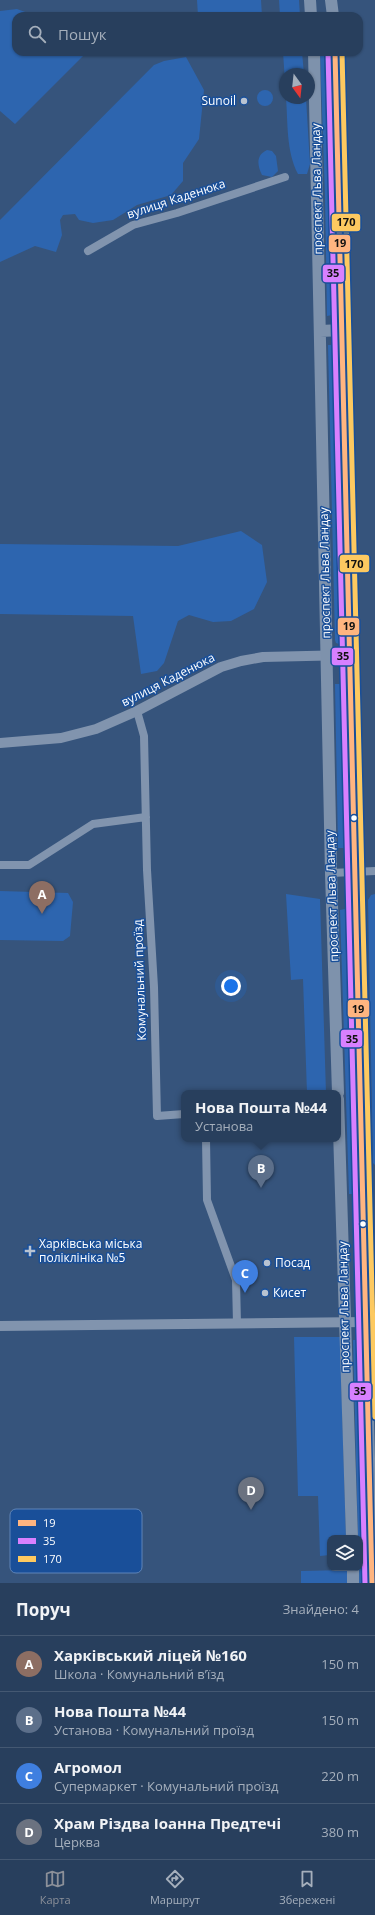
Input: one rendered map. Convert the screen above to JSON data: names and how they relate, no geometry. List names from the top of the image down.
{
  "streets": {
    "main road": ["проспект Льва Ландау"],
    "street": ["вулиця Каденюка", "Комунальний проїзд"]
  },
  "crossings": [
    ["проспект Льва Ландау", "вулиця Каденюка"]
  ],
  "places": {
    "other": ["Sunoil", "Посад", "Кисет"],
    "health": ["Харківська міська поліклініка №5"]
  },
  "lines": ["transit line 19", "transit line 35", "transit line 170"],
  "legend": ["19", "35", "170"],
  "north": "bottom",
  "page": {
    "search": "Пошук",
    "pins": [
      "A",
      "B",
      "C",
      "D"
    ],
    "popup": ["Нова Пошта №44", "Установа"],
    "heading": ["Поруч", "Знайдено: 4"],
    "list": [
      {
        "mark": "A",
        "name": "Харківський ліцей №160",
        "note": "Школа · Комунальний в’їзд",
        "value": "150 m"
      },
      {
        "mark": "B",
        "name": "Нова Пошта №44",
        "note": "Установа · Комунальний проїзд",
        "value": "150 m"
      },
      {
        "mark": "C",
        "name": "Агромол",
        "note": "Супермаркет · Комунальний проїзд",
        "value": "220 m"
      },
      {
        "mark": "D",
        "name": "Храм Різдва Іоанна Предтечі",
        "note": "Церква",
        "value": "380 m"
      }
    ],
    "nav": ["Карта", "Маршрут", "Збережені"]
  }
}
